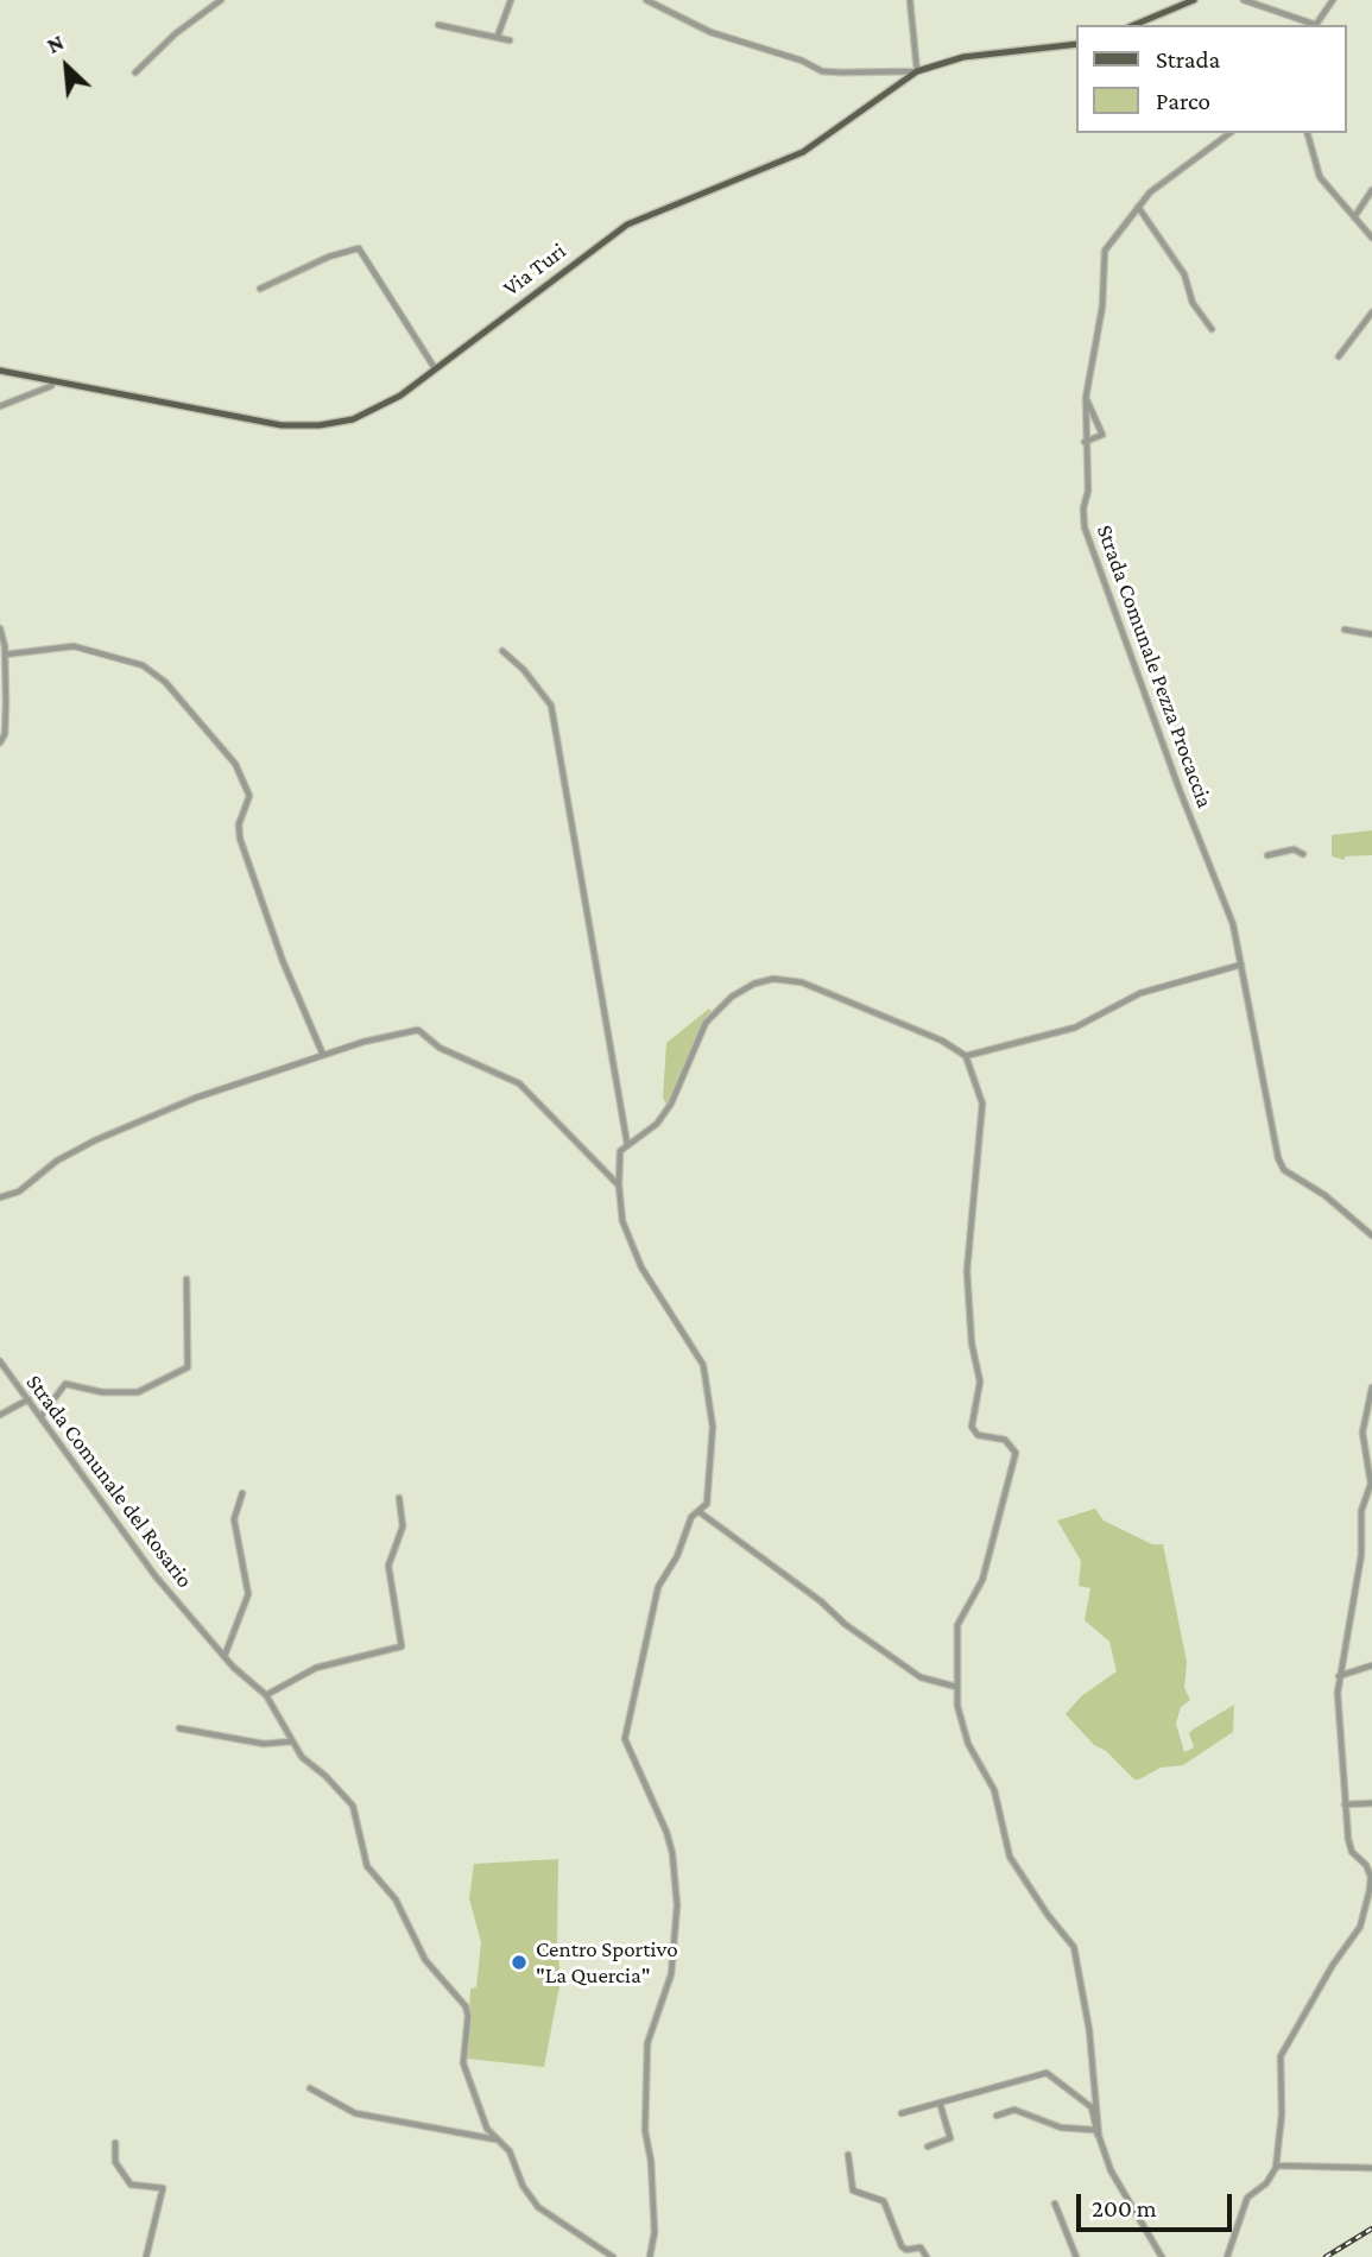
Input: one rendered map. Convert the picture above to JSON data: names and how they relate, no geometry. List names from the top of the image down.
{
  "streets": {
    "main road": ["Via Turi"],
    "street": ["Strada Comunale Pezza Procaccia", "Strada Comunale del Rosario"]
  },
  "places": ["Centro Sportivo \"La Quercia\""],
  "legend": ["Strada", "Parco"],
  "scale_bar": "200 m",
  "north": "top left"
}
